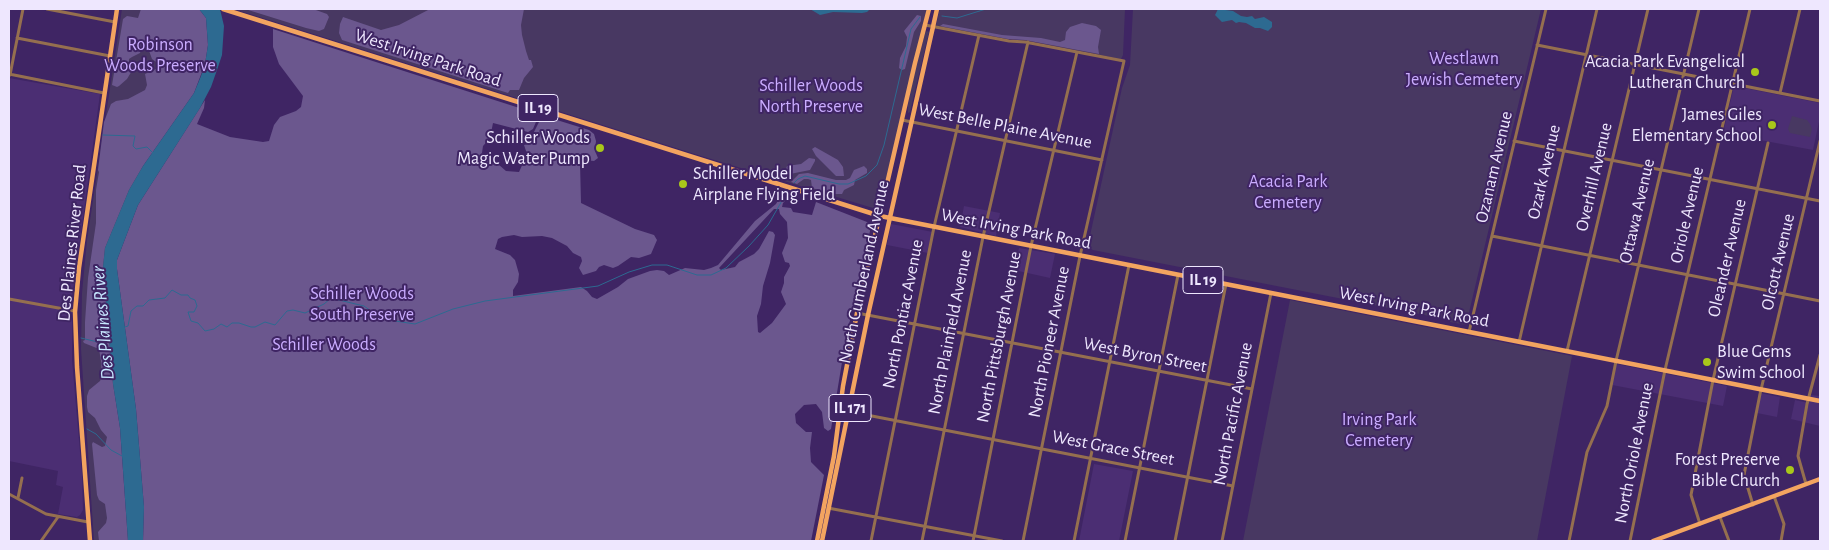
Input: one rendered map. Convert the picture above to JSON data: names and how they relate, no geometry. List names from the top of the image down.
{
  "streets": {
    "main road": [
      "West Irving Park Road",
      "IL 19",
      "Des Plaines River Road",
      "North Cumberland Avenue",
      "IL 171"
    ],
    "street": [
      "West Belle Plaine Avenue",
      "Ozanam Avenue",
      "Ozark Avenue",
      "Overhill Avenue",
      "Ottawa Avenue",
      "Oriole Avenue",
      "Oleander Avenue",
      "Olcott Avenue",
      "North Pontiac Avenue",
      "North Plainfield Avenue",
      "North Pittsburgh Avenue",
      "North Pioneer Avenue",
      "West Byron Street",
      "North Pacific Avenue",
      "West Grace Street",
      "North Oriole Avenue"
    ]
  },
  "crossings": [
    ["West Irving Park Road", "Ozanam Avenue"],
    ["West Irving Park Road", "Ozark Avenue"],
    ["West Irving Park Road", "Overhill Avenue"],
    ["West Irving Park Road", "Ottawa Avenue"],
    ["West Irving Park Road", "Oriole Avenue"],
    ["West Irving Park Road", "Oleander Avenue"],
    ["West Irving Park Road", "Olcott Avenue"],
    ["West Irving Park Road", "North Cumberland Avenue"],
    ["West Irving Park Road", "North Pontiac Avenue"],
    ["West Irving Park Road", "North Plainfield Avenue"],
    ["West Irving Park Road", "North Pittsburgh Avenue"],
    ["West Irving Park Road", "North Pioneer Avenue"],
    ["West Irving Park Road", "North Pacific Avenue"],
    ["West Irving Park Road", "North Oriole Avenue"],
    ["West Belle Plaine Avenue", "North Cumberland Avenue"],
    ["West Belle Plaine Avenue", "North Pontiac Avenue"],
    ["West Belle Plaine Avenue", "North Plainfield Avenue"],
    ["West Belle Plaine Avenue", "North Pittsburgh Avenue"],
    ["West Belle Plaine Avenue", "North Pioneer Avenue"],
    ["Oriole Avenue", "North Oriole Avenue"],
    ["North Cumberland Avenue", "West Byron Street"],
    ["North Cumberland Avenue", "West Grace Street"],
    ["North Pontiac Avenue", "West Byron Street"],
    ["North Pontiac Avenue", "West Grace Street"],
    ["North Plainfield Avenue", "West Byron Street"],
    ["North Plainfield Avenue", "West Grace Street"],
    ["North Pittsburgh Avenue", "North Pioneer Avenue"],
    ["North Pittsburgh Avenue", "West Byron Street"],
    ["North Pittsburgh Avenue", "West Grace Street"],
    ["North Pioneer Avenue", "West Byron Street"],
    ["North Pioneer Avenue", "West Grace Street"],
    ["West Byron Street", "North Pacific Avenue"],
    ["North Pacific Avenue", "West Grace Street"]
  ],
  "water": ["Des Plaines River"],
  "parks": [
    "Robinson Woods Preserve",
    "Westlawn Jewish Cemetery",
    "Schiller Woods North Preserve",
    "Acacia Park Cemetery",
    "Schiller Woods South Preserve",
    "Schiller Woods",
    "Irving Park Cemetery"
  ],
  "places": [
    "Acacia Park Evangelical Lutheran Church",
    "James Giles Elementary School",
    "Schiller Woods Magic Water Pump",
    "Schiller Model Airplane Flying Field",
    "Blue Gems Swim School",
    "Forest Preserve Bible Church"
  ]
}
